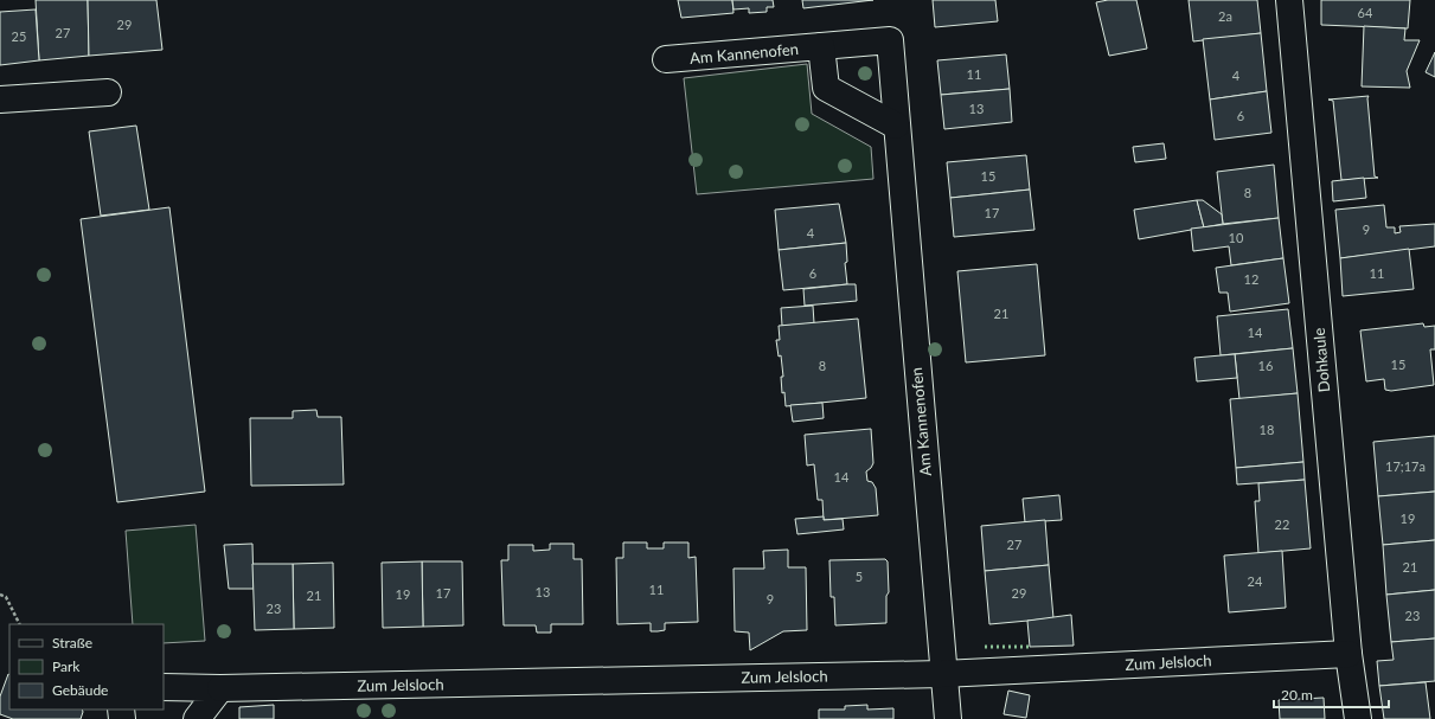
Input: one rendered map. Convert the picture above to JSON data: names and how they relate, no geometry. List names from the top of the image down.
{
  "streets": {
    "street": ["Am Kannenofen", "Dohkaule", "Zum Jelsloch"]
  },
  "crossings": [
    ["Am Kannenofen", "Zum Jelsloch"],
    ["Dohkaule", "Zum Jelsloch"]
  ],
  "house_numbers": [
    "64",
    "2a",
    "29",
    "27",
    "25",
    "11",
    "4",
    "13",
    "6",
    "15",
    "8",
    "17",
    "9",
    "4",
    "10",
    "6",
    "11",
    "12",
    "21",
    "14",
    "15",
    "8",
    "16",
    "18",
    "17;17a",
    "14",
    "19",
    "22",
    "27",
    "21",
    "5",
    "24",
    "11",
    "13",
    "17",
    "29",
    "19",
    "21",
    "9",
    "23",
    "23"
  ],
  "legend": ["Straße", "Park", "Gebäude"],
  "scale_bar": "20 m"
}
